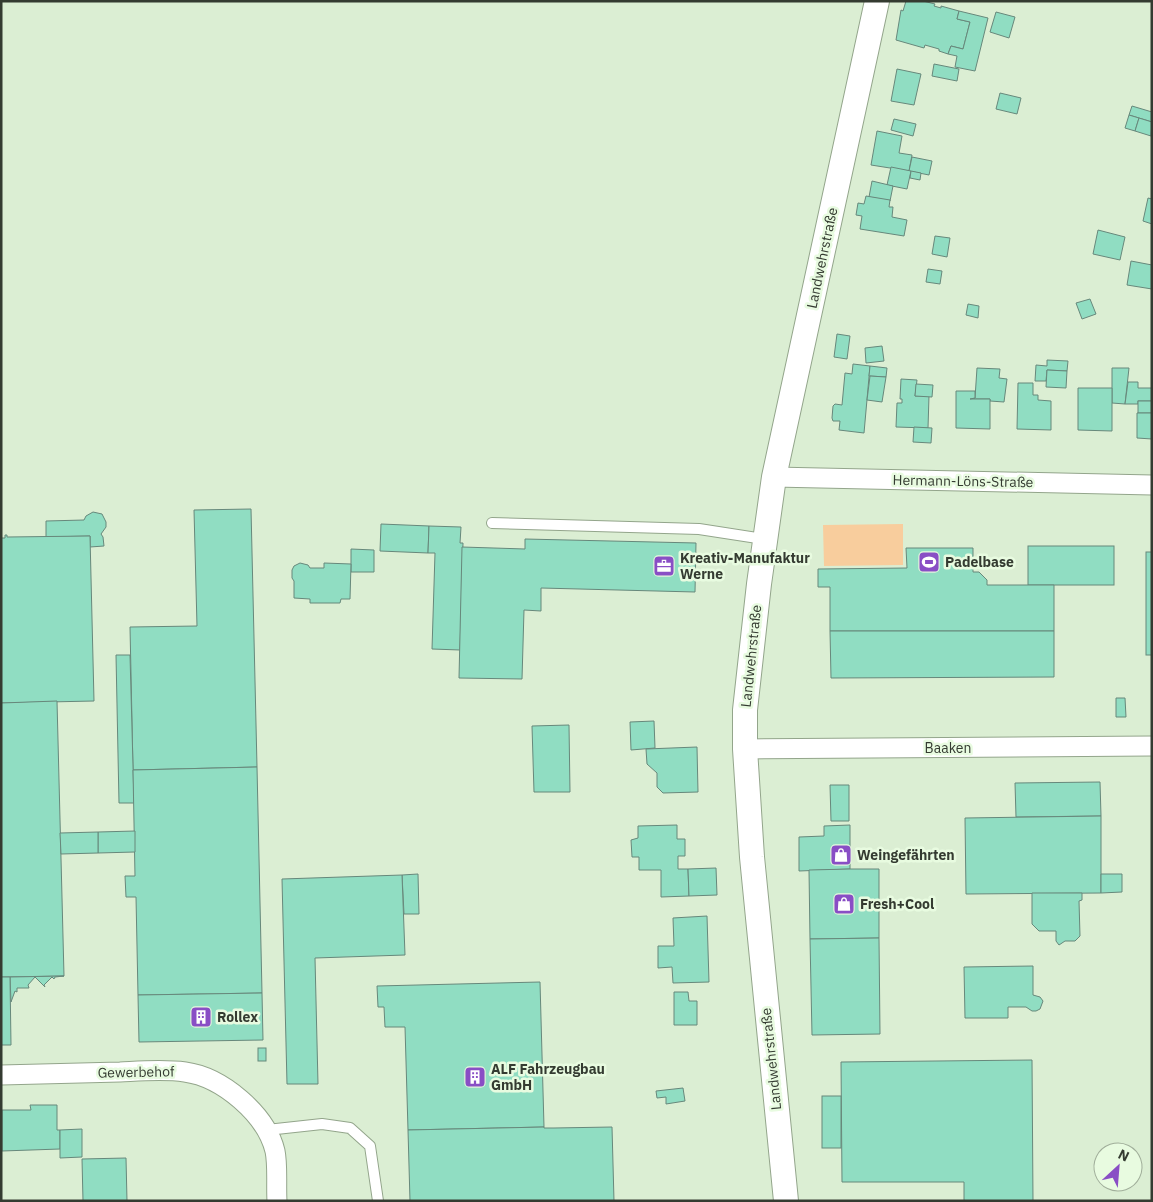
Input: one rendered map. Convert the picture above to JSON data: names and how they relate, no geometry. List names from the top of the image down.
{
  "streets": {
    "street": [
      "Landwehrstraße",
      "Hermann-Löns-Straße",
      "Baaken",
      "Gewerbehof"
    ]
  },
  "crossings": [
    ["Landwehrstraße", "Hermann-Löns-Straße"],
    ["Landwehrstraße", "Baaken"]
  ],
  "places": {
    "sports": ["Padelbase"],
    "office": ["Kreativ-Manufaktur Werne"],
    "shop": ["Weingefährten", "Fresh+Cool"],
    "building": ["Rollex", "ALF Fahrzeugbau GmbH"]
  },
  "north": "top right"
}
